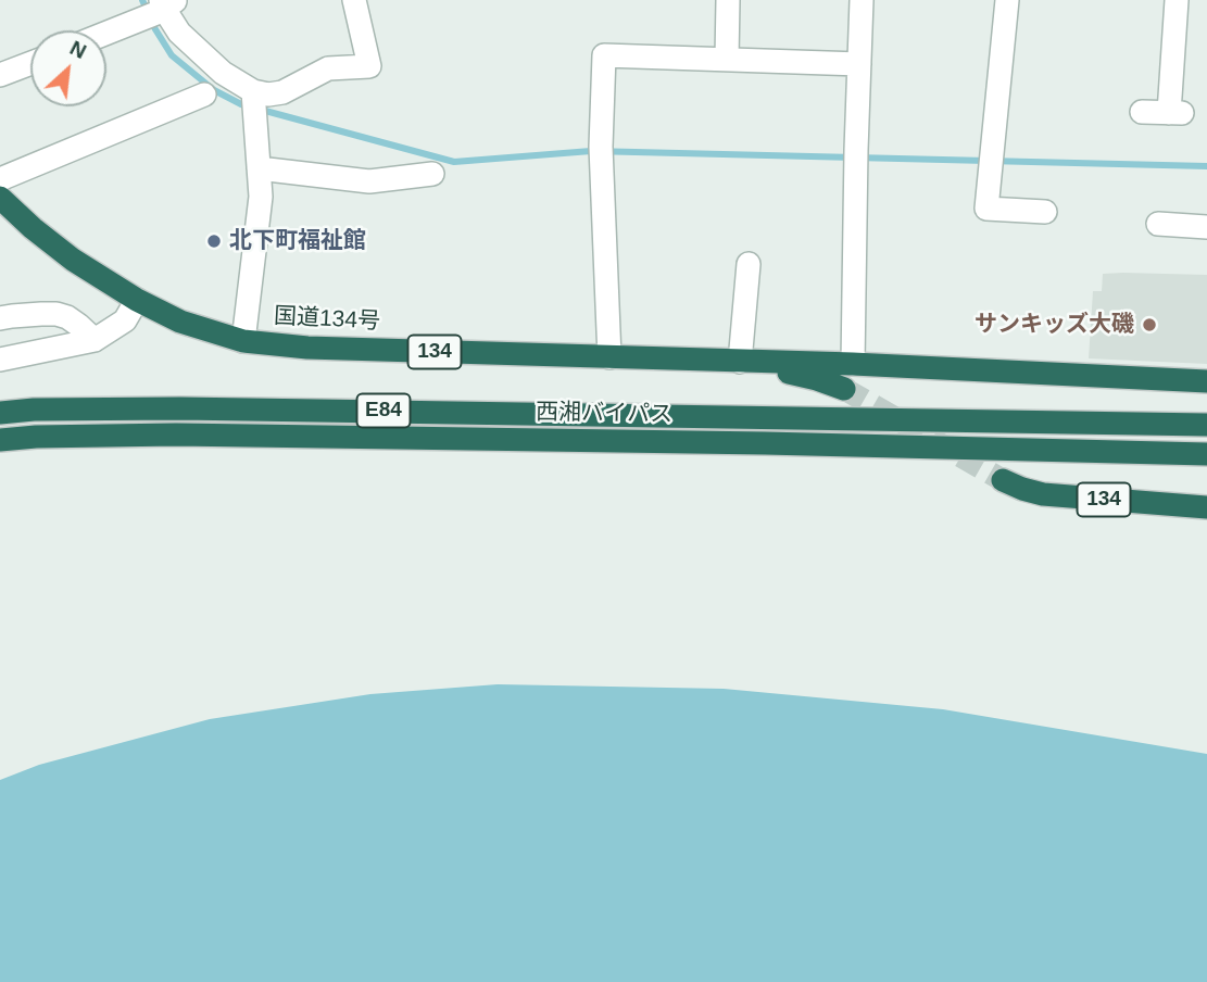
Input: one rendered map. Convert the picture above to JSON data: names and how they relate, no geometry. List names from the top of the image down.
{
  "streets": {
    "highway": [
      "国道134号",
      "134",
      "E84",
      "西湘バイパス"
    ]
  },
  "places": ["北下町福祉館", "サンキッズ大磯"],
  "north": "top right"
}
